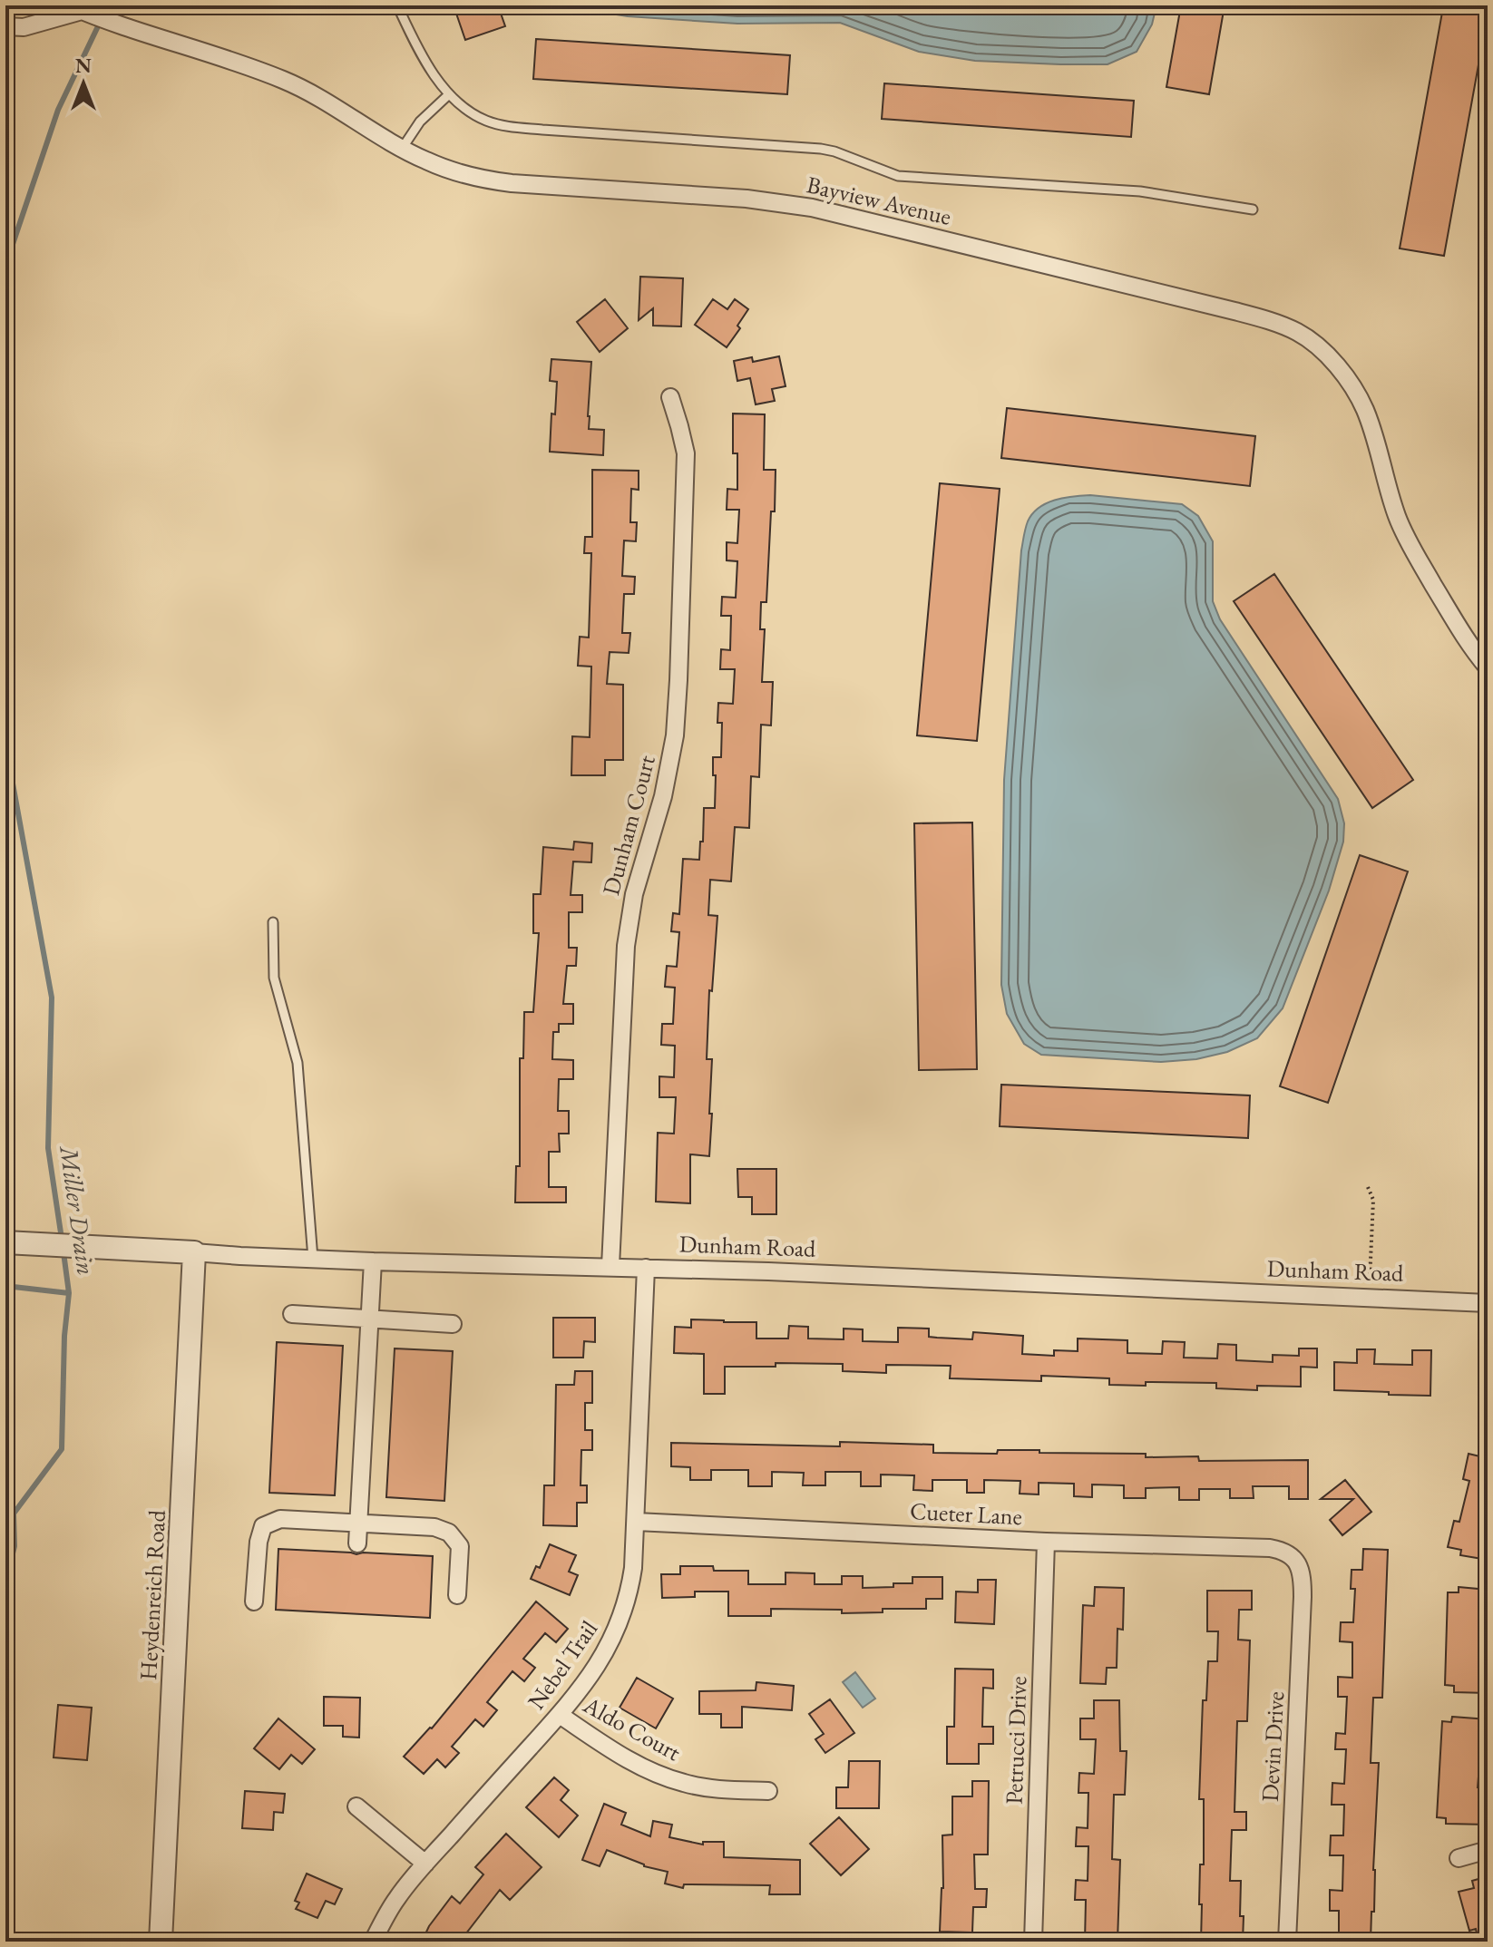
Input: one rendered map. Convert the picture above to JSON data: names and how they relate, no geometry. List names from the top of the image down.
{
  "streets": {
    "street": [
      "Bayview Avenue",
      "Dunham Court",
      "Dunham Road",
      "Cueter Lane",
      "Heydenreich Road",
      "Nebel Trail",
      "Aldo Court",
      "Petrucci Drive",
      "Devin Drive"
    ]
  },
  "crossings": [
    ["Dunham Court", "Dunham Road"],
    ["Dunham Road", "Heydenreich Road"],
    ["Dunham Road", "Nebel Trail"],
    ["Cueter Lane", "Nebel Trail"],
    ["Cueter Lane", "Petrucci Drive"],
    ["Cueter Lane", "Devin Drive"],
    ["Nebel Trail", "Aldo Court"]
  ],
  "water": ["Miller Drain"],
  "north": "top"
}
